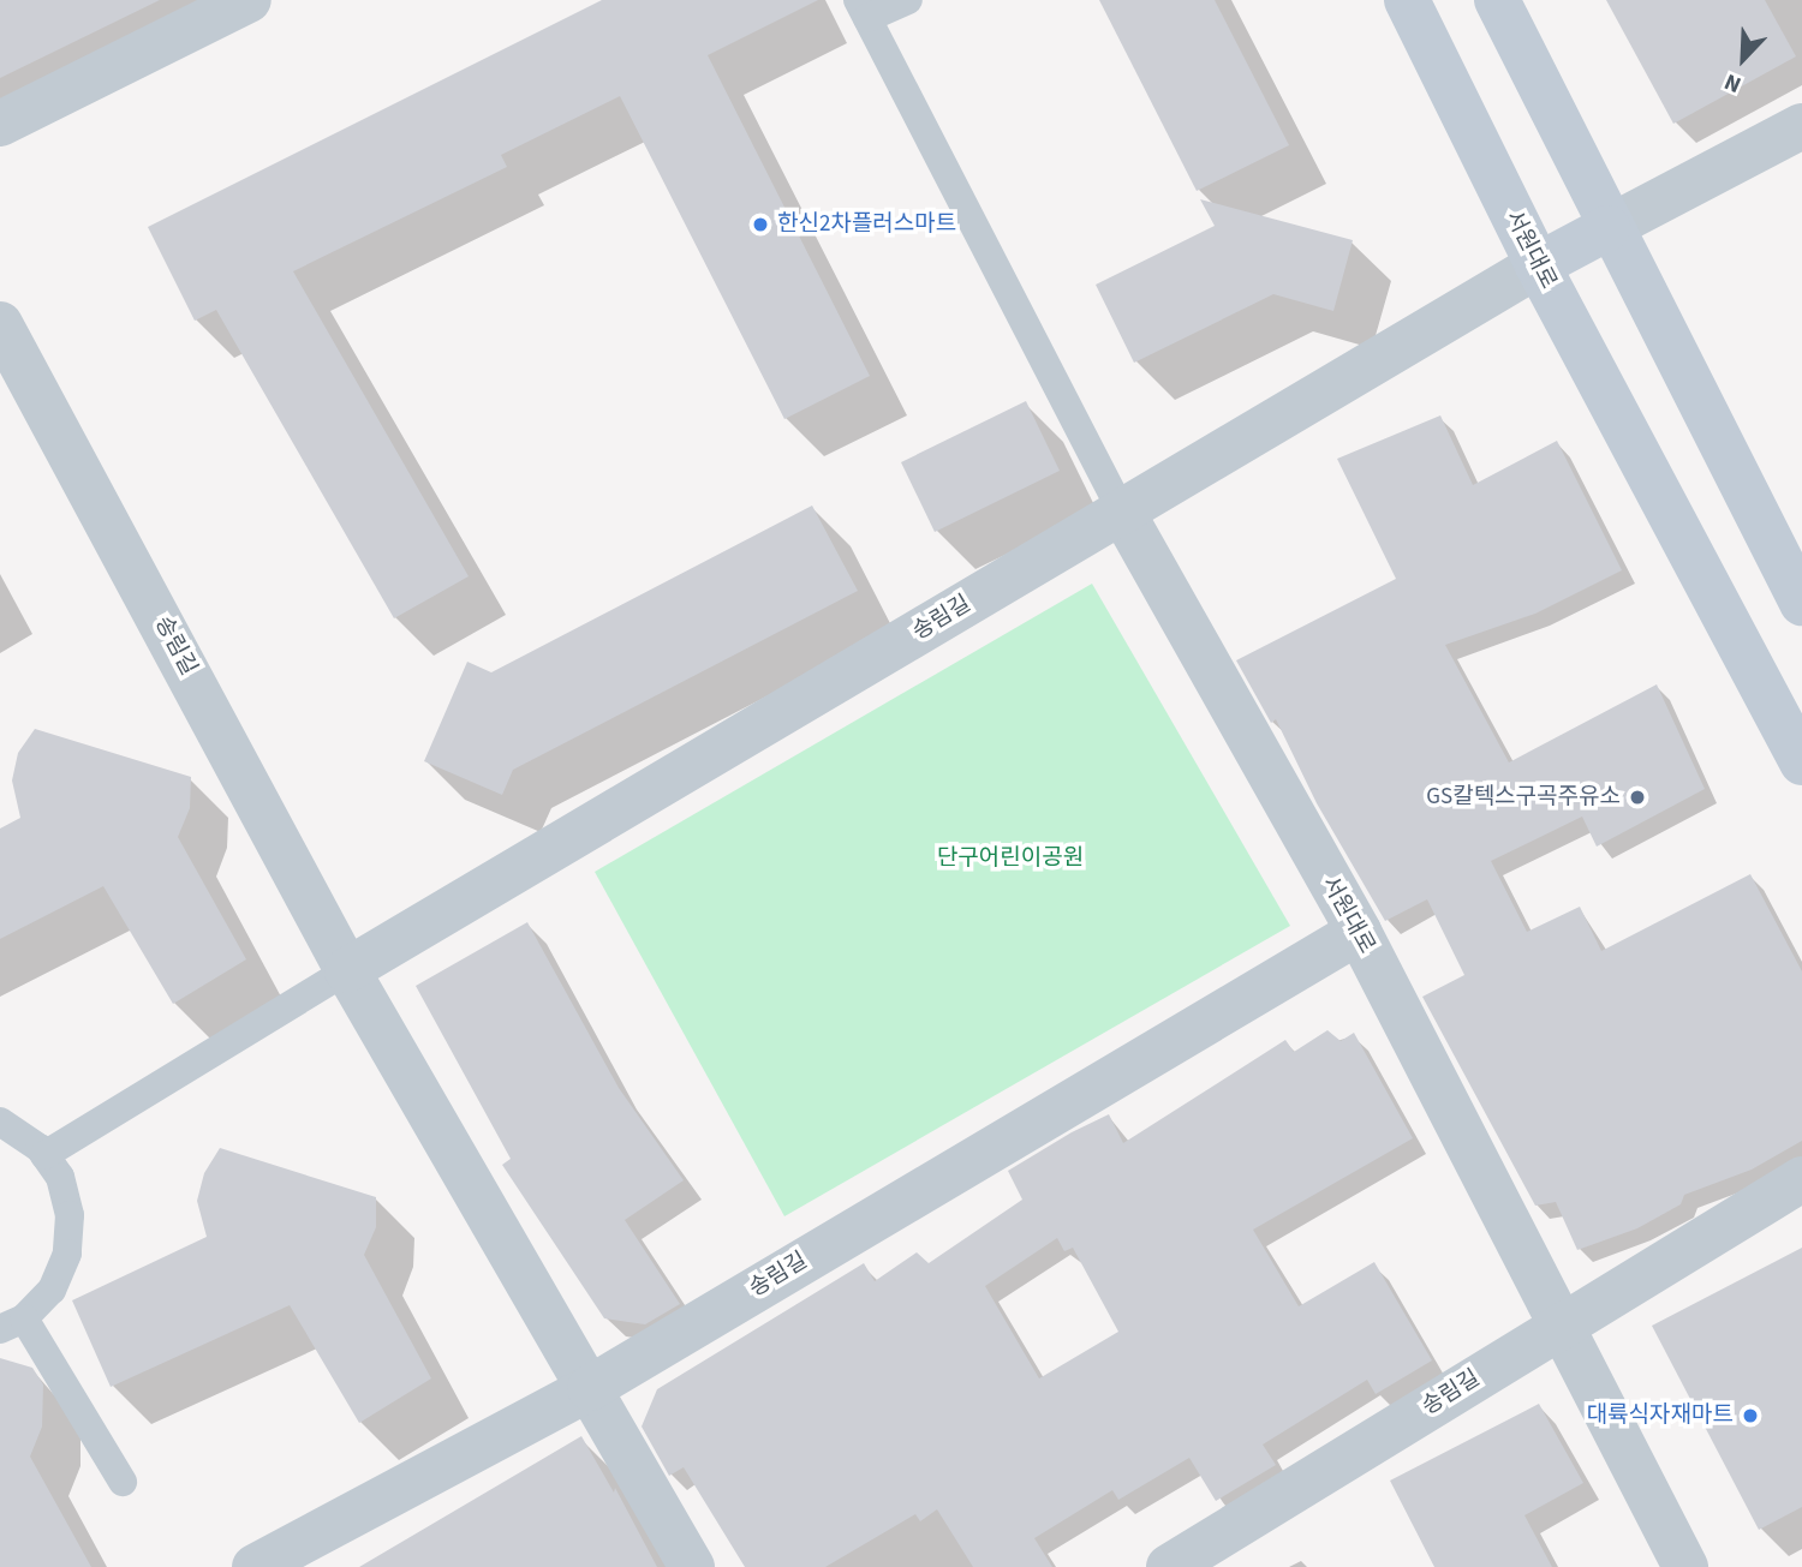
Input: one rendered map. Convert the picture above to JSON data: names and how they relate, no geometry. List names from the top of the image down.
{
  "streets": {
    "street": ["서원대로", "송림길"]
  },
  "crossings": [
    ["서원대로", "송림길"]
  ],
  "parks": ["단구어린이공원"],
  "places": ["한신2차플러스마트", "GS칼텍스구곡주유소", "대륙식자재마트"],
  "north": "bottom left"
}
